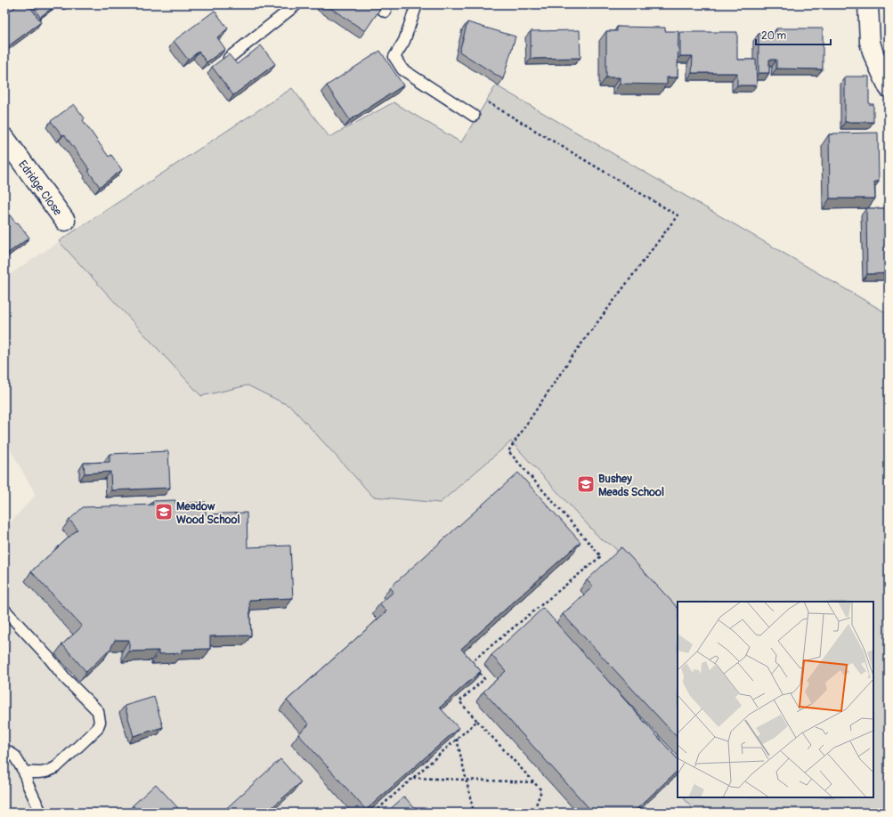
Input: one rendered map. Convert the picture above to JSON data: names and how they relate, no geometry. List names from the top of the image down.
{
  "streets": {
    "street": ["Edridge Close"]
  },
  "places": {
    "school or university": ["Bushey Meads School", "Meadow Wood School"]
  },
  "scale_bar": "20 m"
}
